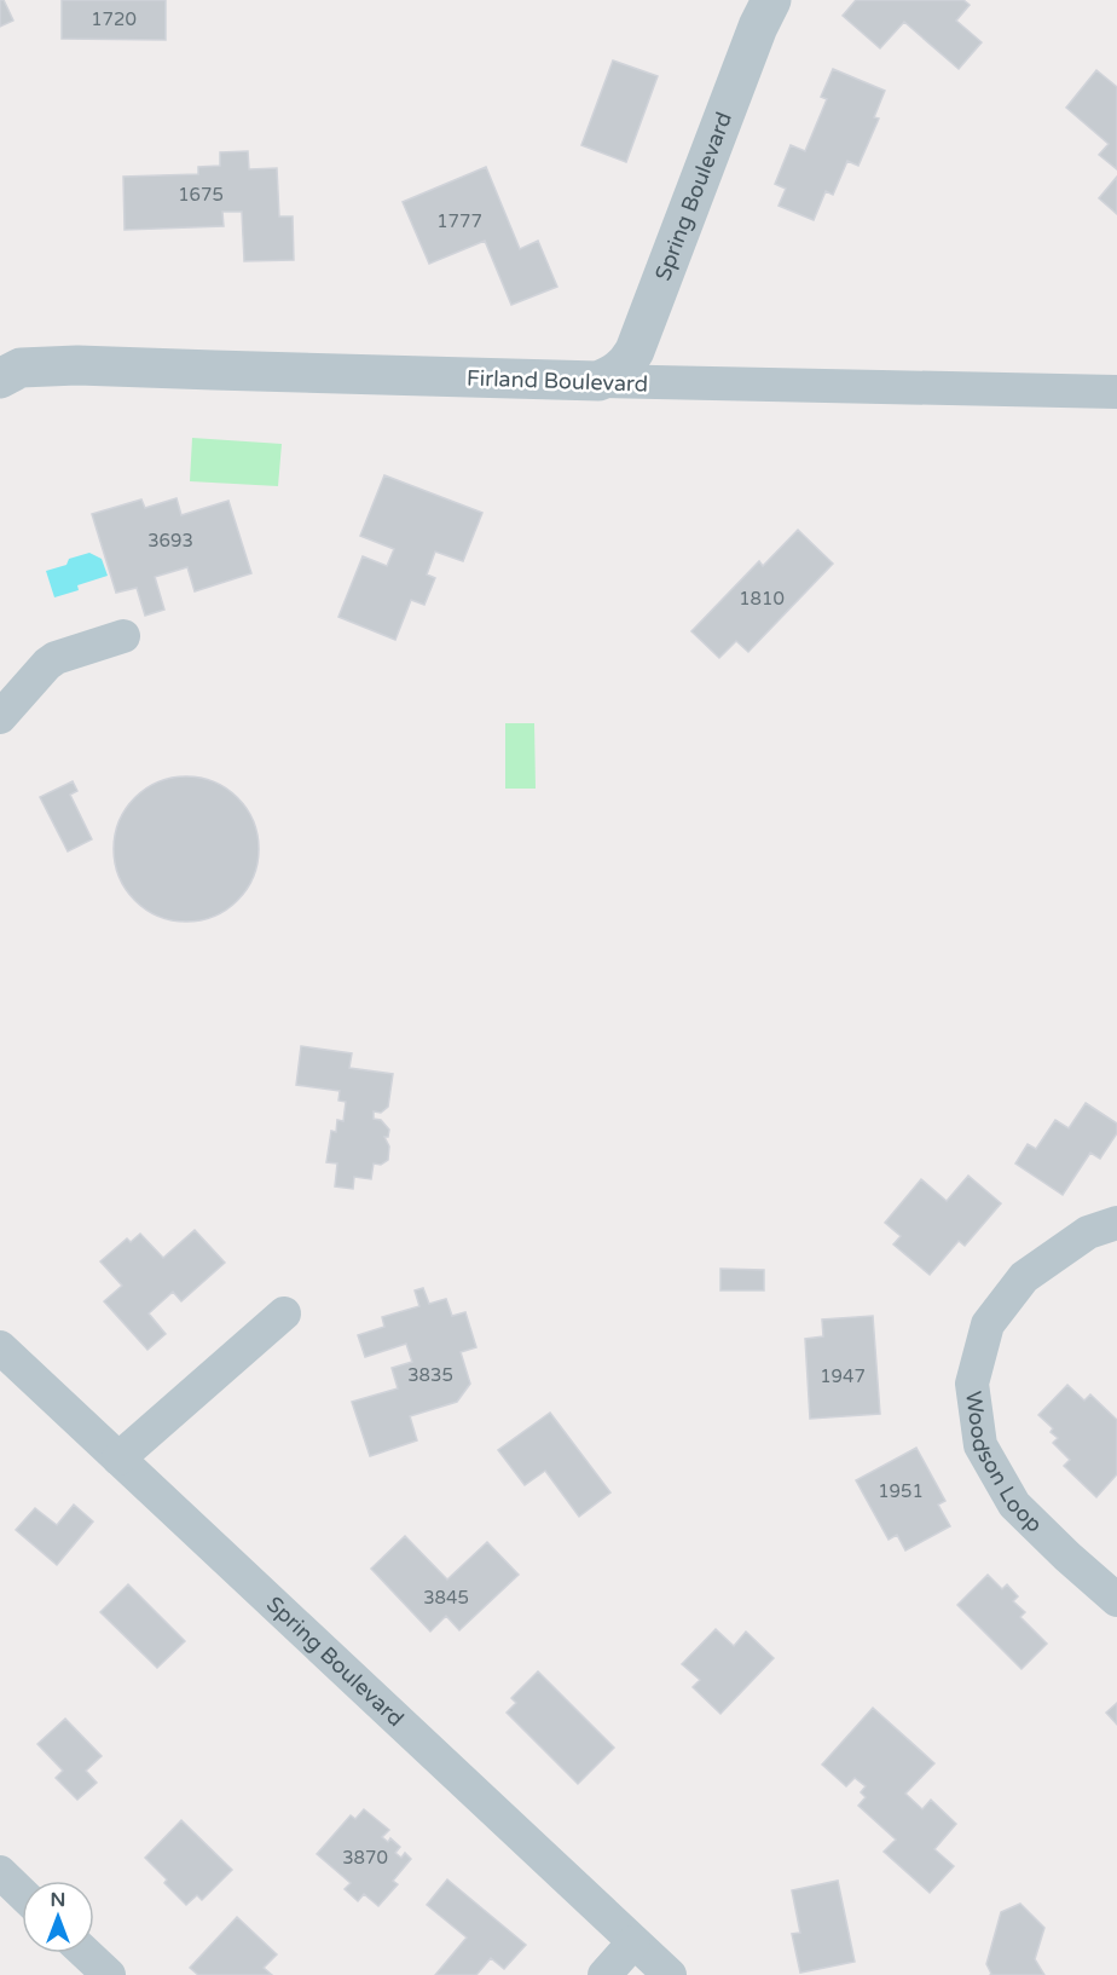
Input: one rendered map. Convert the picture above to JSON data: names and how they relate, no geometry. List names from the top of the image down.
{
  "streets": {
    "street": ["Spring Boulevard", "Firland Boulevard", "Woodson Loop"]
  },
  "crossings": [
    ["Spring Boulevard", "Firland Boulevard"]
  ],
  "house_numbers": [
    "1720",
    "1675",
    "1777",
    "3693",
    "1810",
    "3835",
    "1947",
    "1951",
    "3845",
    "3870"
  ],
  "north": "top"
}
